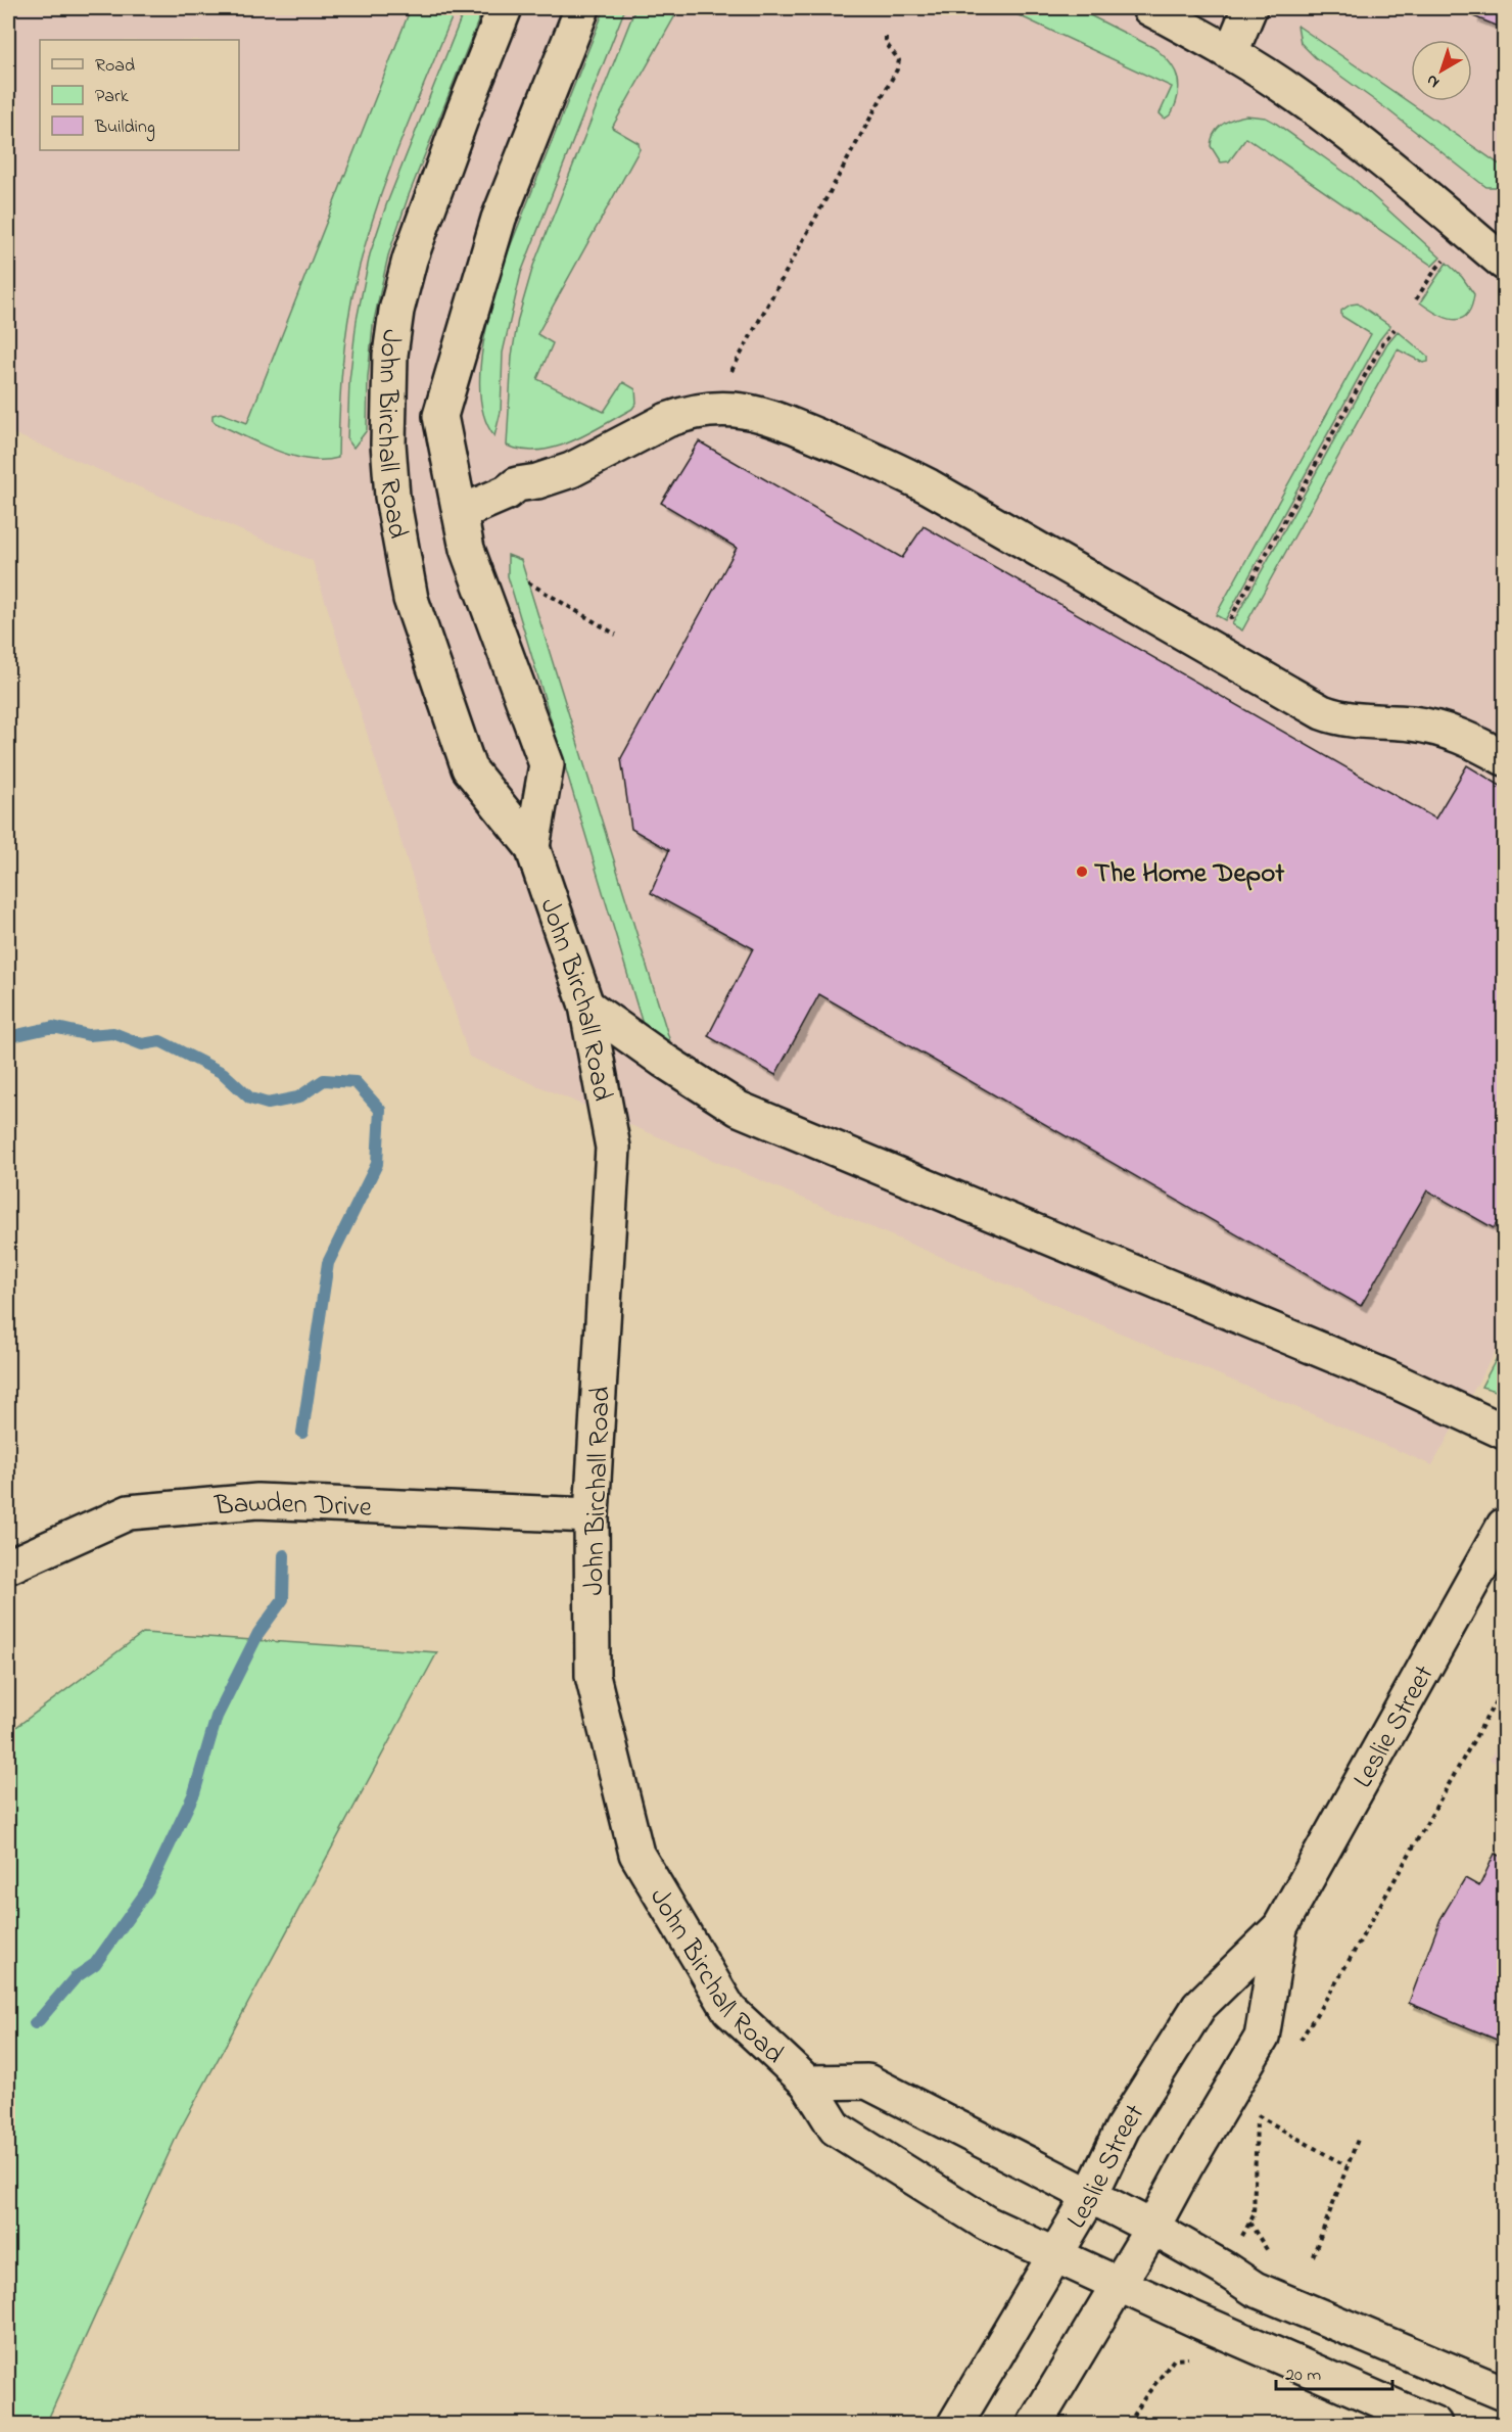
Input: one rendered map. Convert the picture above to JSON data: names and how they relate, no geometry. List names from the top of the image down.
{
  "streets": {
    "street": ["John Birchall Road", "Bawden Drive", "Leslie Street"]
  },
  "crossings": [
    ["John Birchall Road", "Bawden Drive"],
    ["John Birchall Road", "Leslie Street"]
  ],
  "places": ["The Home Depot"],
  "legend": ["Road", "Park", "Building"],
  "scale_bar": "20 m",
  "north": "bottom left"
}
